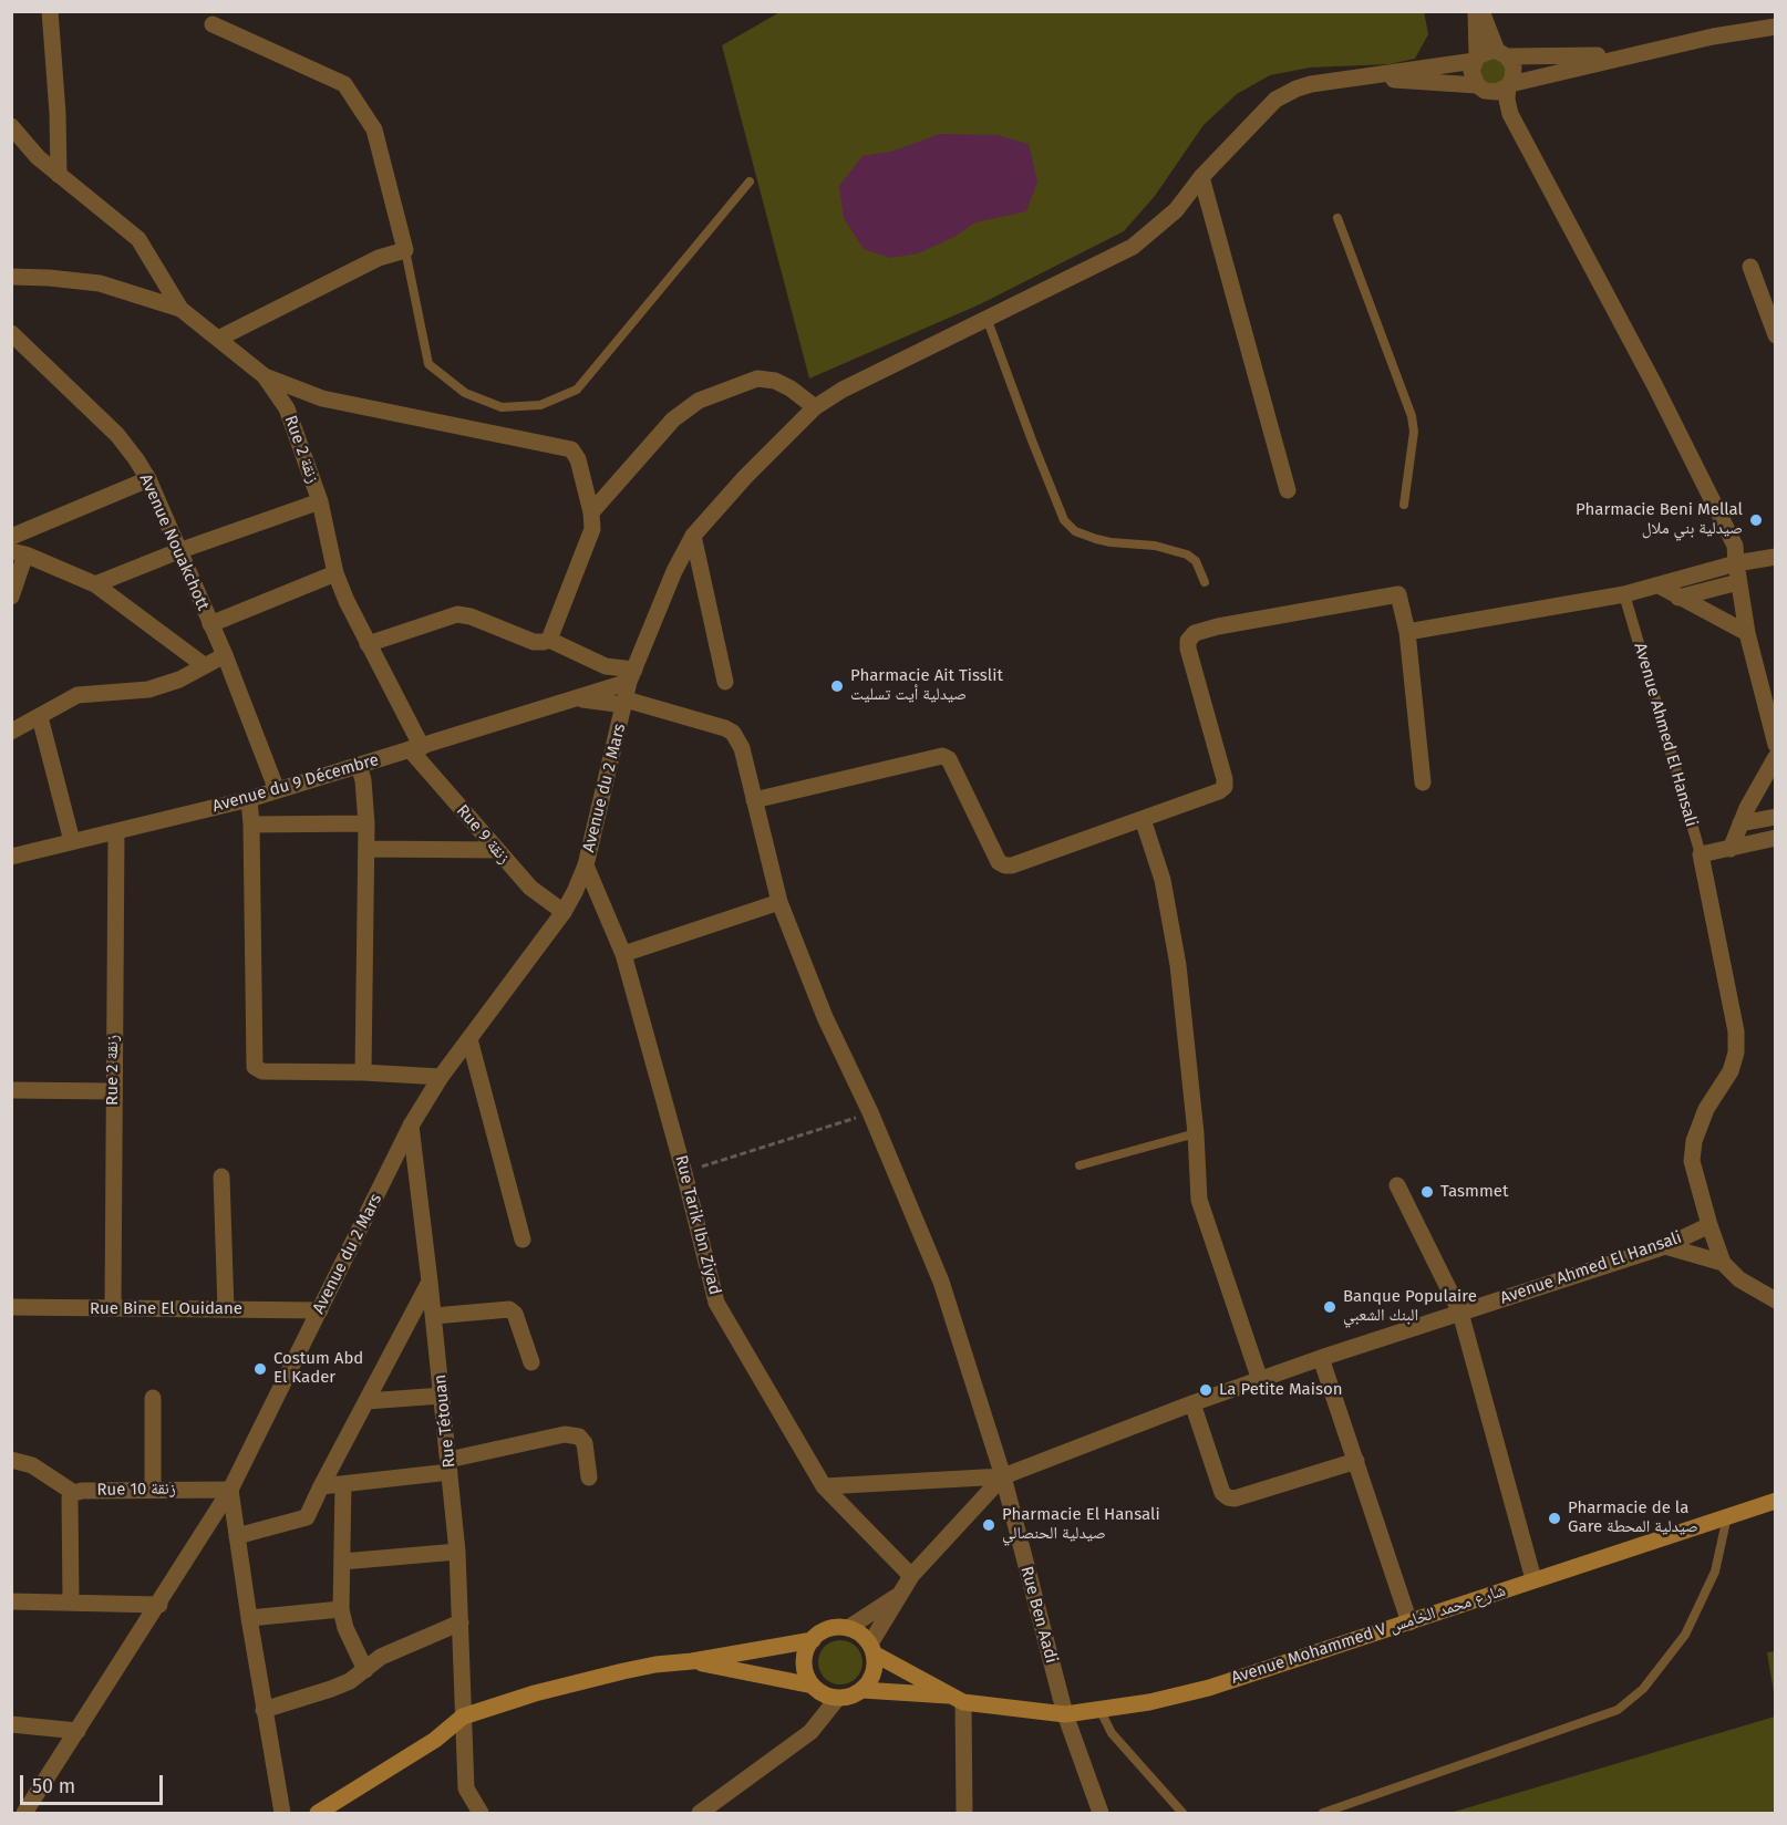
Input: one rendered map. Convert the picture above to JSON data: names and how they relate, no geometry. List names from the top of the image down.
{
  "streets": {
    "main road": ["Avenue Mohammed V شارع محمد الخامس"],
    "street": [
      "Rue 2 زنقة",
      "Avenue Nouakchott",
      "Avenue Ahmed El Hansali",
      "Avenue du 9 Décembre",
      "Avenue du 2 Mars",
      "Rue 9 زنقة",
      "Rue Tarik Ibn Ziyad",
      "Rue Bine El Ouidane",
      "Rue Tétouan",
      "Rue 10 زنقة",
      "Rue Ben Aadi"
    ]
  },
  "crossings": [
    ["Rue 2 زنقة", "Avenue du 9 Décembre"],
    ["Rue 2 زنقة", "Rue 9 زنقة"],
    ["Rue 2 زنقة", "Rue Bine El Ouidane"],
    ["Avenue Nouakchott", "Avenue du 9 Décembre"],
    ["Avenue Ahmed El Hansali", "Rue Tarik Ibn Ziyad"],
    ["Avenue Ahmed El Hansali", "Rue Ben Aadi"],
    ["Avenue Ahmed El Hansali", "Avenue Mohammed V شارع محمد الخامس"],
    ["Avenue du 9 Décembre", "Avenue du 2 Mars"],
    ["Avenue du 9 Décembre", "Rue 9 زنقة"],
    ["Avenue du 9 Décembre", "Rue Ben Aadi"],
    ["Avenue du 2 Mars", "Rue 9 زنقة"],
    ["Avenue du 2 Mars", "Rue Tarik Ibn Ziyad"],
    ["Avenue du 2 Mars", "Rue Bine El Ouidane"],
    ["Avenue du 2 Mars", "Rue Tétouan"],
    ["Avenue du 2 Mars", "Rue 10 زنقة"],
    ["Rue Ben Aadi", "Avenue Mohammed V شارع محمد الخامس"]
  ],
  "places": [
    "Pharmacie Beni Mellal صيدلية بني ملال",
    "Pharmacie Ait Tisslit صيدلية أيت تسليت",
    "Tasmmet",
    "Banque Populaire البنك الشعبي",
    "Costum Abd El Kader",
    "La Petite Maison",
    "Pharmacie de la Gare صيدلية المحطة",
    "Pharmacie El Hansali صيدلية الحنصالي"
  ],
  "scale_bar": "50 m"
}
